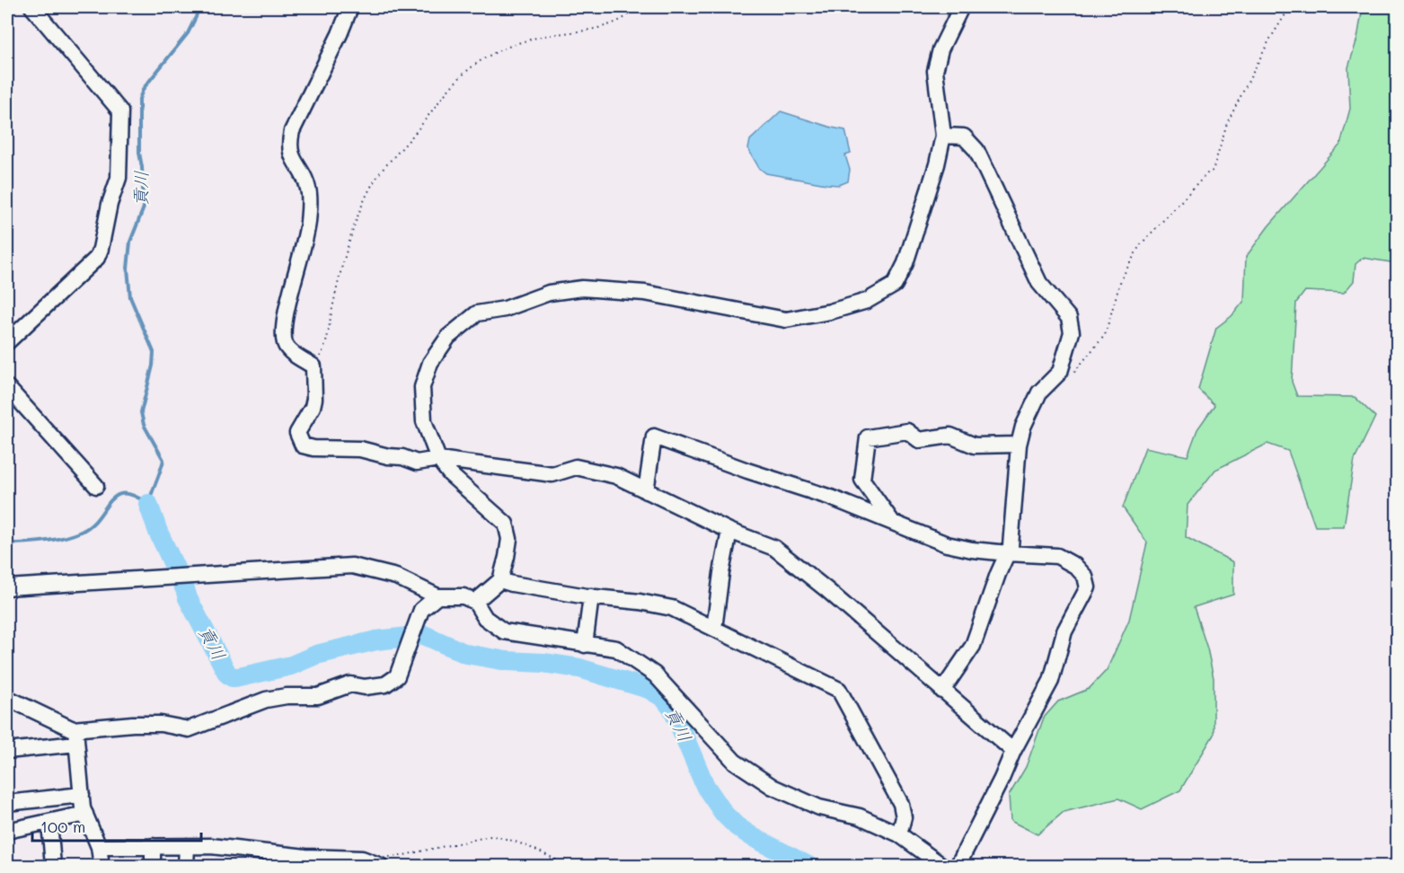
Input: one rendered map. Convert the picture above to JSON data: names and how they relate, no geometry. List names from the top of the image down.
{
  "water": ["貢川"],
  "scale_bar": "100 m"
}
